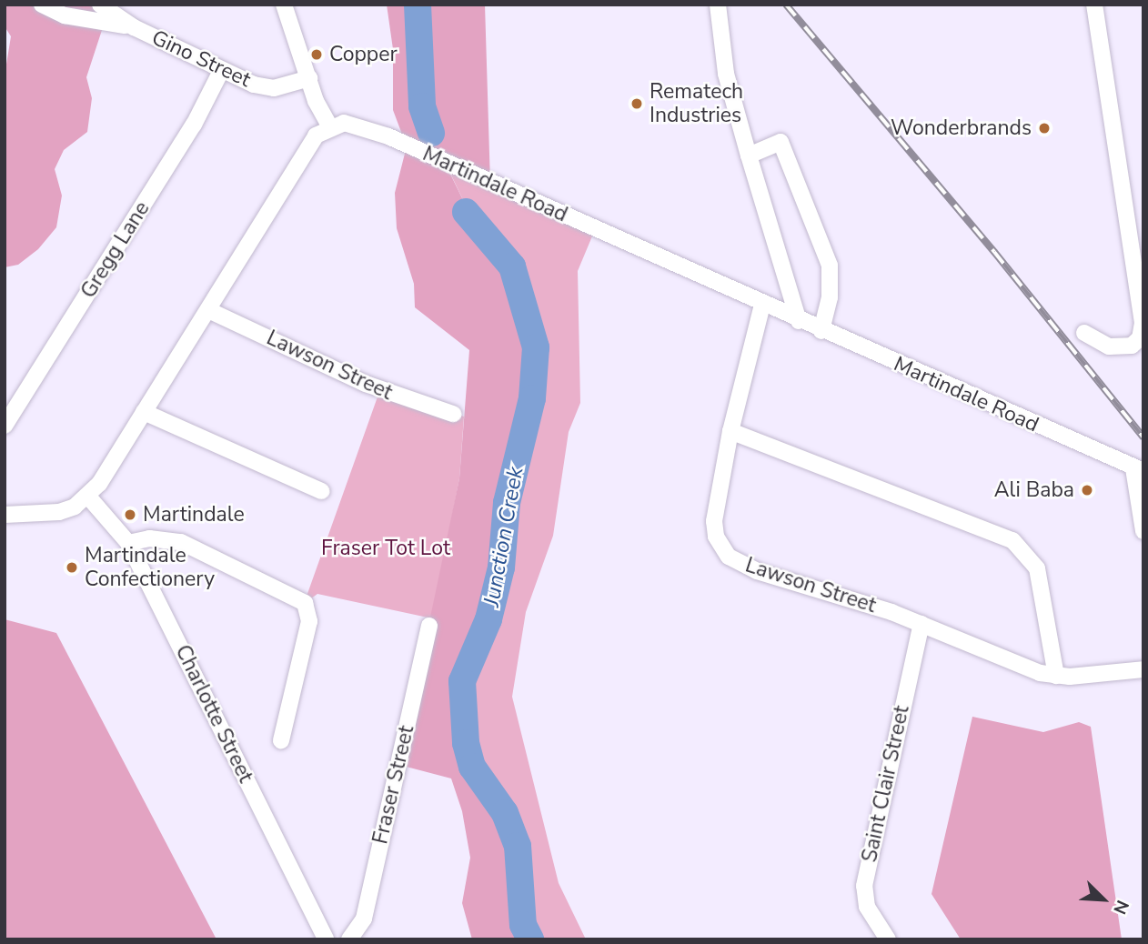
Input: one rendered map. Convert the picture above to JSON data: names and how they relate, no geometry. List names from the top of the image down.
{
  "streets": {
    "street": [
      "Gino Street",
      "Martindale Road",
      "Gregg Lane",
      "Lawson Street",
      "Charlotte Street",
      "Saint Clair Street",
      "Fraser Street"
    ]
  },
  "crossings": [
    ["Gino Street", "Gregg Lane"],
    ["Martindale Road", "Lawson Street"],
    ["Lawson Street", "Saint Clair Street"]
  ],
  "water": ["Junction Creek"],
  "parks": ["Fraser Tot Lot"],
  "places": [
    "Copper",
    "Rematech Industries",
    "Wonderbrands",
    "Ali Baba",
    "Martindale",
    "Martindale Confectionery"
  ],
  "north": "bottom right"
}
